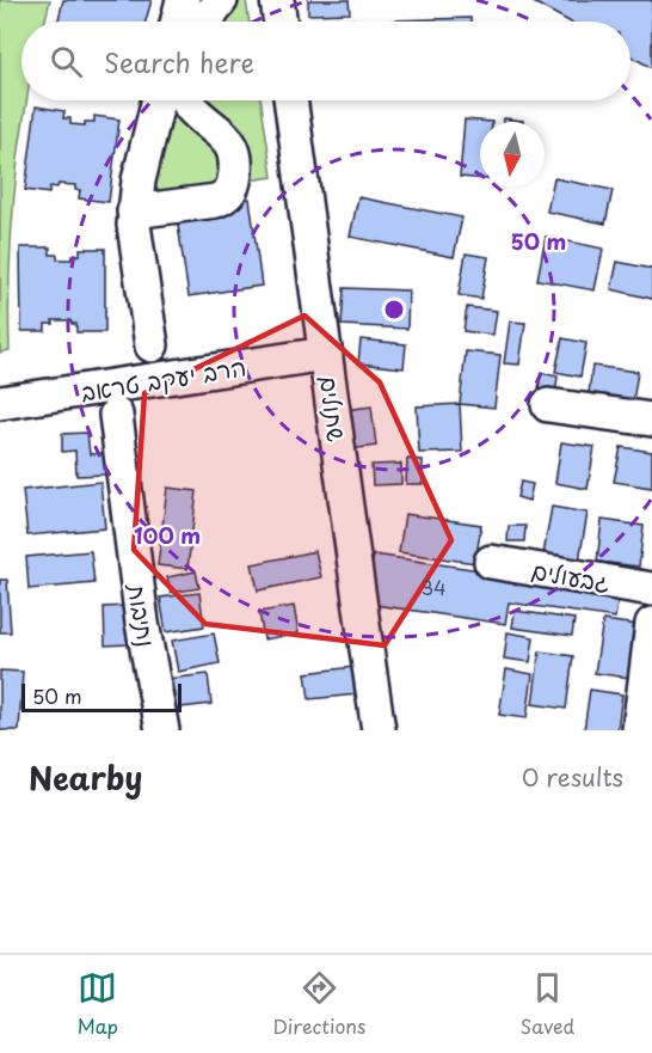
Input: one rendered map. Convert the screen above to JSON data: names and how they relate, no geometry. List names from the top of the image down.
{
  "streets": {
    "street": [
      "הרב יעקב טראב",
      "שתולים",
      "גבעולים",
      "נתיבות"
    ]
  },
  "crossings": [
    ["הרב יעקב טראב", "שתולים"]
  ],
  "house_numbers": ["34"],
  "scale_bar": "50 m",
  "north": "bottom",
  "page": {
    "search": "Search here",
    "scale": "50 m",
    "heading": ["Nearby", "0 results"],
    "nav": ["Map", "Directions", "Saved"]
  },
  "rings": ["50 m", "100 m"]
}
